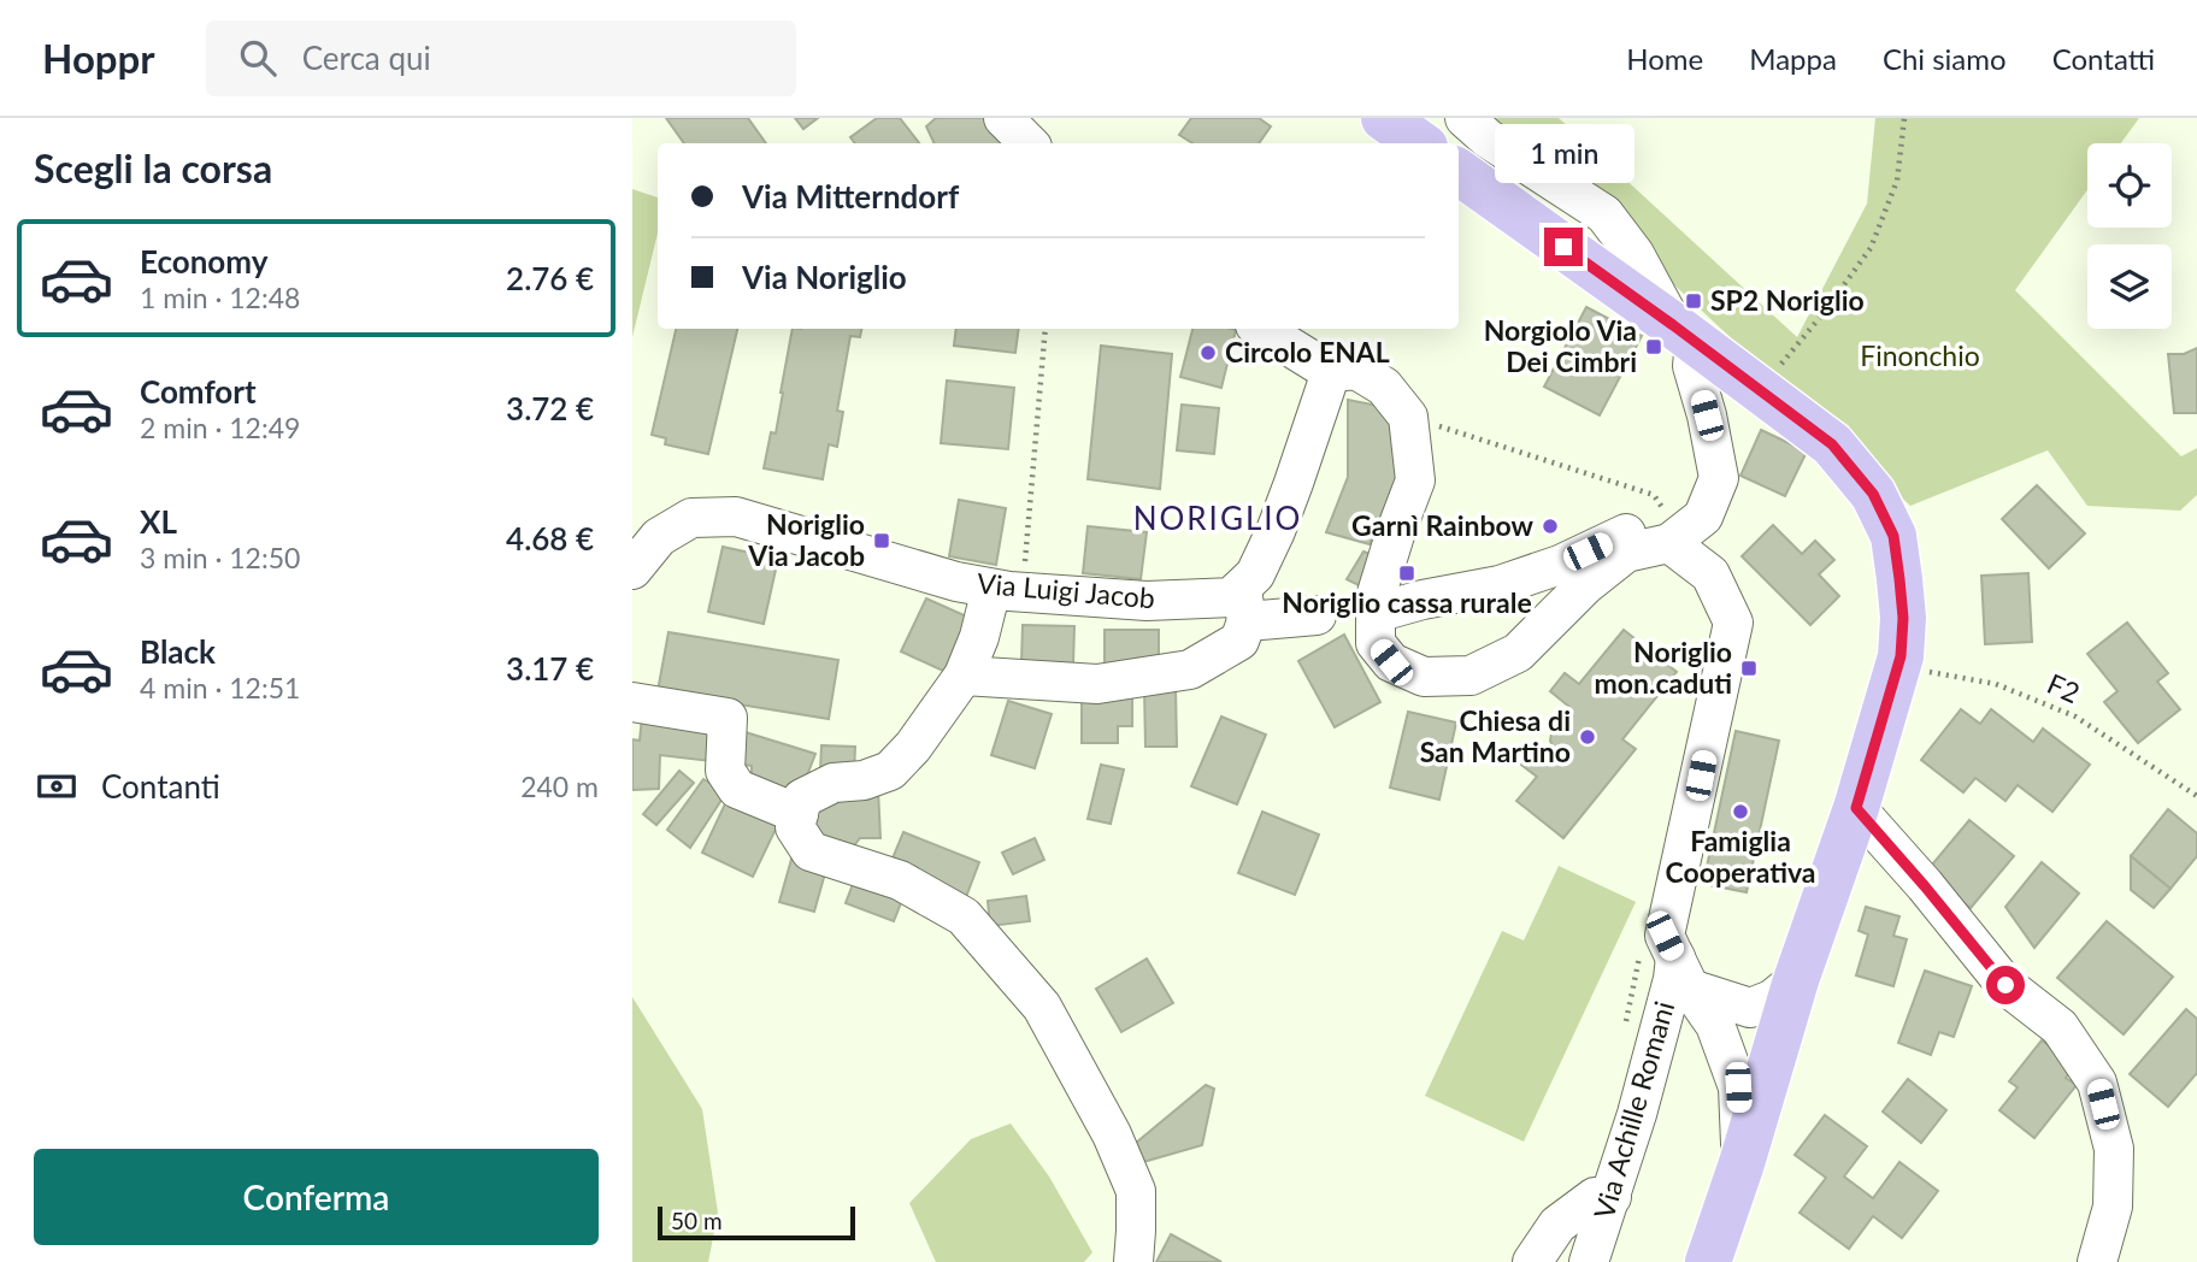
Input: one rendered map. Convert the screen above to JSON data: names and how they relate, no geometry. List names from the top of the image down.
{
  "streets": {
    "street": ["Via Luigi Jacob", "Via Achille Romani"],
    "path": ["F2"]
  },
  "districts": ["NORIGLIO"],
  "parks": ["Finonchio"],
  "places": {
    "transit": [
      "SP2 Noriglio",
      "Norgiolo Via Dei Cimbri",
      "Noriglio Via Jacob",
      "Noriglio cassa rurale",
      "Noriglio mon.caduti"
    ],
    "other": [
      "Circolo ENAL",
      "Garnì Rainbow",
      "Chiesa di San Martino",
      "Famiglia Cooperativa"
    ]
  },
  "scale_bar": "50 m",
  "page": {
    "header": "Hoppr",
    "search": "Cerca qui",
    "nav": [
      "Home",
      "Mappa",
      "Chi siamo",
      "Contatti"
    ],
    "heading": "Scegli la corsa",
    "bubble": "1 min",
    "banner": ["Via Mitterndorf", "Via Noriglio"],
    "list": [
      {
        "name": "Economy",
        "note": "1 min · 12:48",
        "value": "2.76 €"
      },
      {
        "name": "Comfort",
        "note": "2 min · 12:49",
        "value": "3.72 €"
      },
      {
        "name": "XL",
        "note": "3 min · 12:50",
        "value": "4.68 €"
      },
      {
        "name": "Black",
        "note": "4 min · 12:51",
        "value": "3.17 €"
      }
    ],
    "pay": ["Contanti", "240 m"],
    "buttons": "Conferma",
    "scale": "50 m"
  }
}
